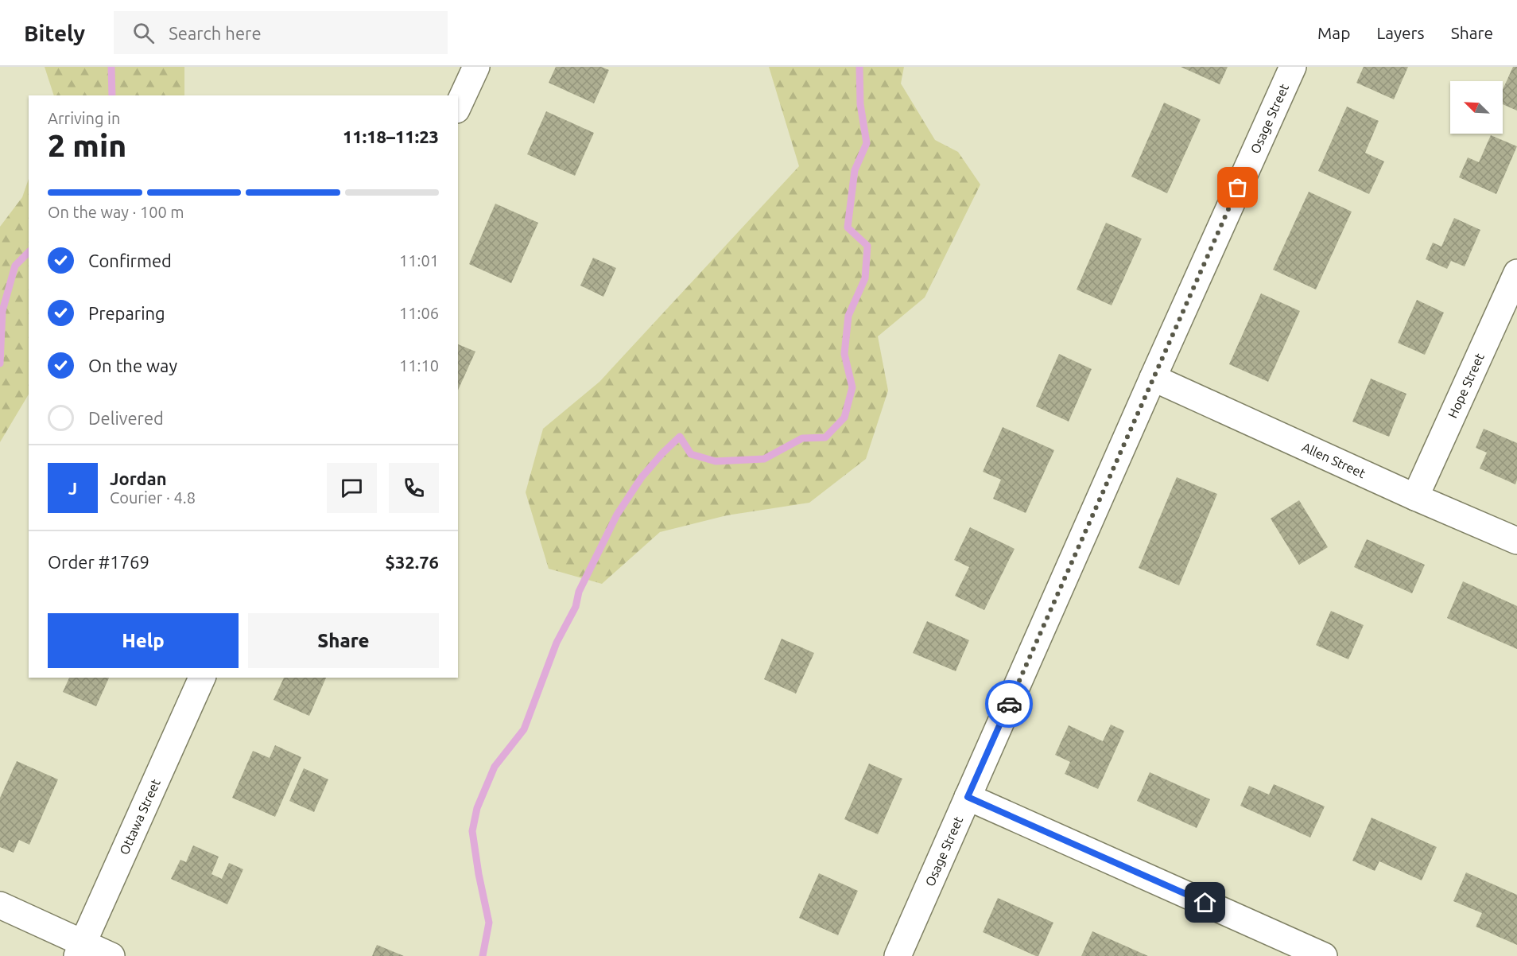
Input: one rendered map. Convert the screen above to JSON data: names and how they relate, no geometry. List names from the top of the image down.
{
  "streets": {
    "street": [
      "Osage Street",
      "Hope Street",
      "Allen Street",
      "Ottawa Street"
    ]
  },
  "crossings": [
    ["Osage Street", "Allen Street"],
    ["Hope Street", "Allen Street"]
  ],
  "north": "top left",
  "page": {
    "header": "Bitely",
    "search": "Search here",
    "nav": ["Map", "Layers", "Share"],
    "heading": ["2 min", "Arriving in", "11:18–11:23"],
    "panel": [
      "Jordan",
      "Courier · 4.8",
      "Order #1769",
      "$32.76"
    ],
    "bar": "On the way · 100 m",
    "list": [
      ["Confirmed", "11:01"],
      ["Preparing", "11:06"],
      ["On the way", "11:10"],
      "Delivered"
    ],
    "round": "J",
    "buttons": ["Help", "Share"]
  }
}
